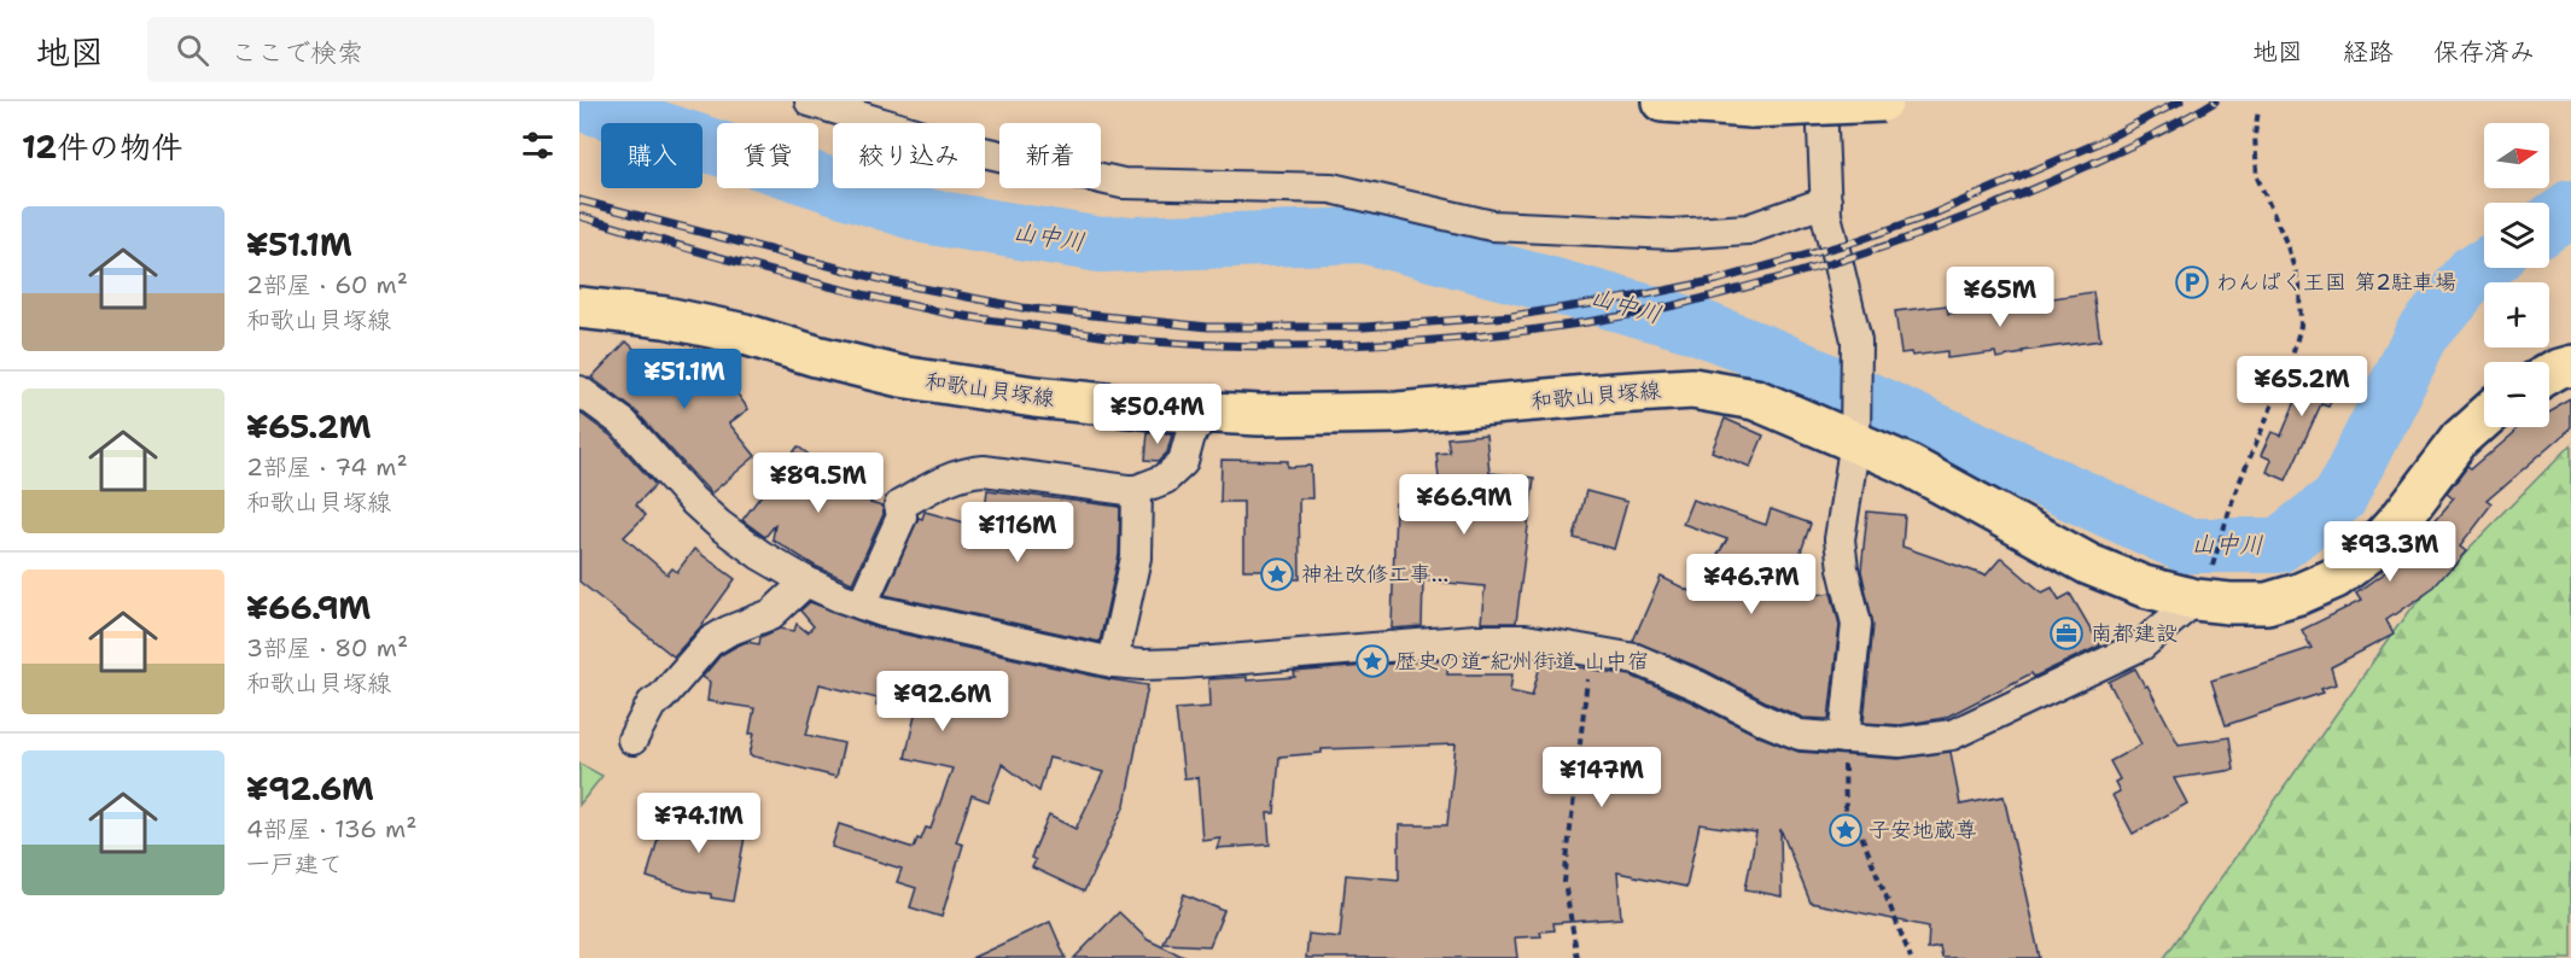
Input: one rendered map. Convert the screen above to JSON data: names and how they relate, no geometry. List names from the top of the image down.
{
  "streets": {
    "main road": ["和歌山貝塚線"]
  },
  "water": ["山中川"],
  "places": {
    "parking": ["わんぱく王国 第2駐車場"],
    "place": ["神社改修工事…", "歴史の道 紀州街道 山中宿", "子安地蔵尊"],
    "office": ["南都建設"]
  },
  "north": "right",
  "page": {
    "header": "地図",
    "search": "ここで検索",
    "nav": ["地図", "経路", "保存済み"],
    "heading": "12件の物件",
    "map_buttons": ["+", "−"],
    "chip": [
      "購入",
      "賃貸",
      "絞り込み",
      "新着"
    ],
    "list": [
      {
        "name": "¥51.1M",
        "note": "2部屋 · 60 m² · 和歌山貝塚線"
      },
      {
        "name": "¥65.2M",
        "note": "2部屋 · 74 m² · 和歌山貝塚線"
      },
      {
        "name": "¥66.9M",
        "note": "3部屋 · 80 m² · 和歌山貝塚線"
      },
      {
        "name": "¥92.6M",
        "note": "4部屋 · 136 m² · 一戸建て"
      }
    ],
    "price": [
      "¥65M",
      "¥51.1M",
      "¥65.2M",
      "¥50.4M",
      "¥89.5M",
      "¥66.9M",
      "¥116M",
      "¥93.3M",
      "¥46.7M",
      "¥92.6M",
      "¥147M",
      "¥74.1M"
    ]
  }
}
